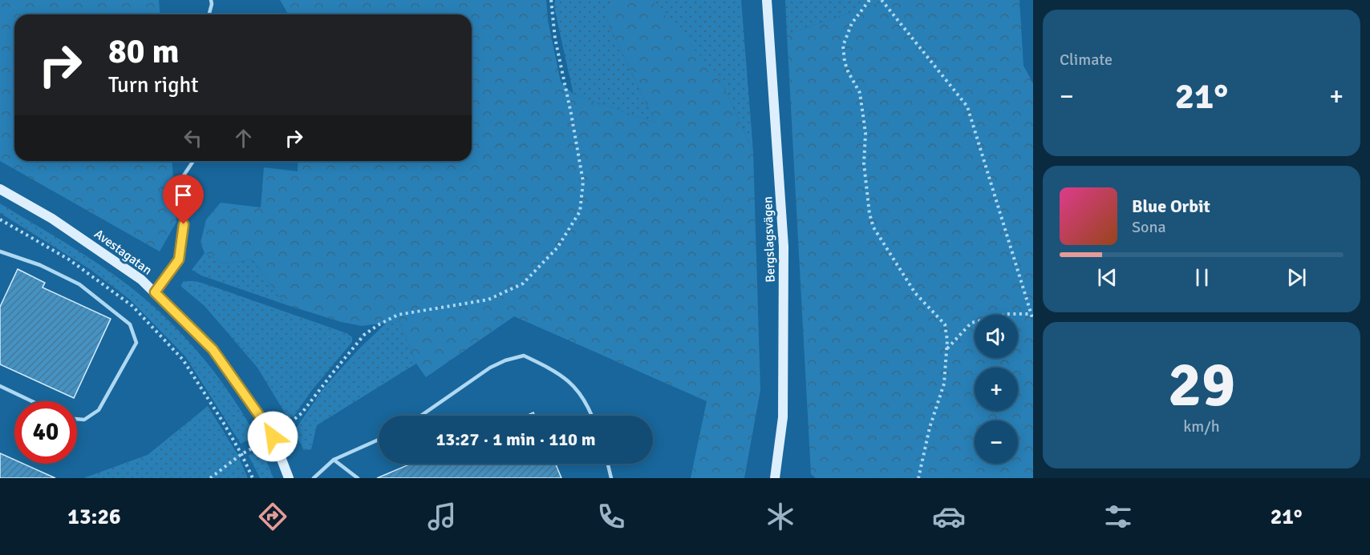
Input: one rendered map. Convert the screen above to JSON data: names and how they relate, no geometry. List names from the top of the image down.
{
  "streets": {
    "main road": ["Bergslagsvägen", "Avestagatan"]
  },
  "page": {
    "tile": [
      "Climate",
      ["29", "km/h"]
    ],
    "turn": ["80 m", "Turn right"],
    "heat": ["−", "21°", "+"],
    "song": ["Blue Orbit", "Sona"],
    "map_buttons": ["+", "−"],
    "limit": "40",
    "trip": "13:27 · 1 min · 110 m",
    "tabs": ["13:26", "21°"]
  }
}
